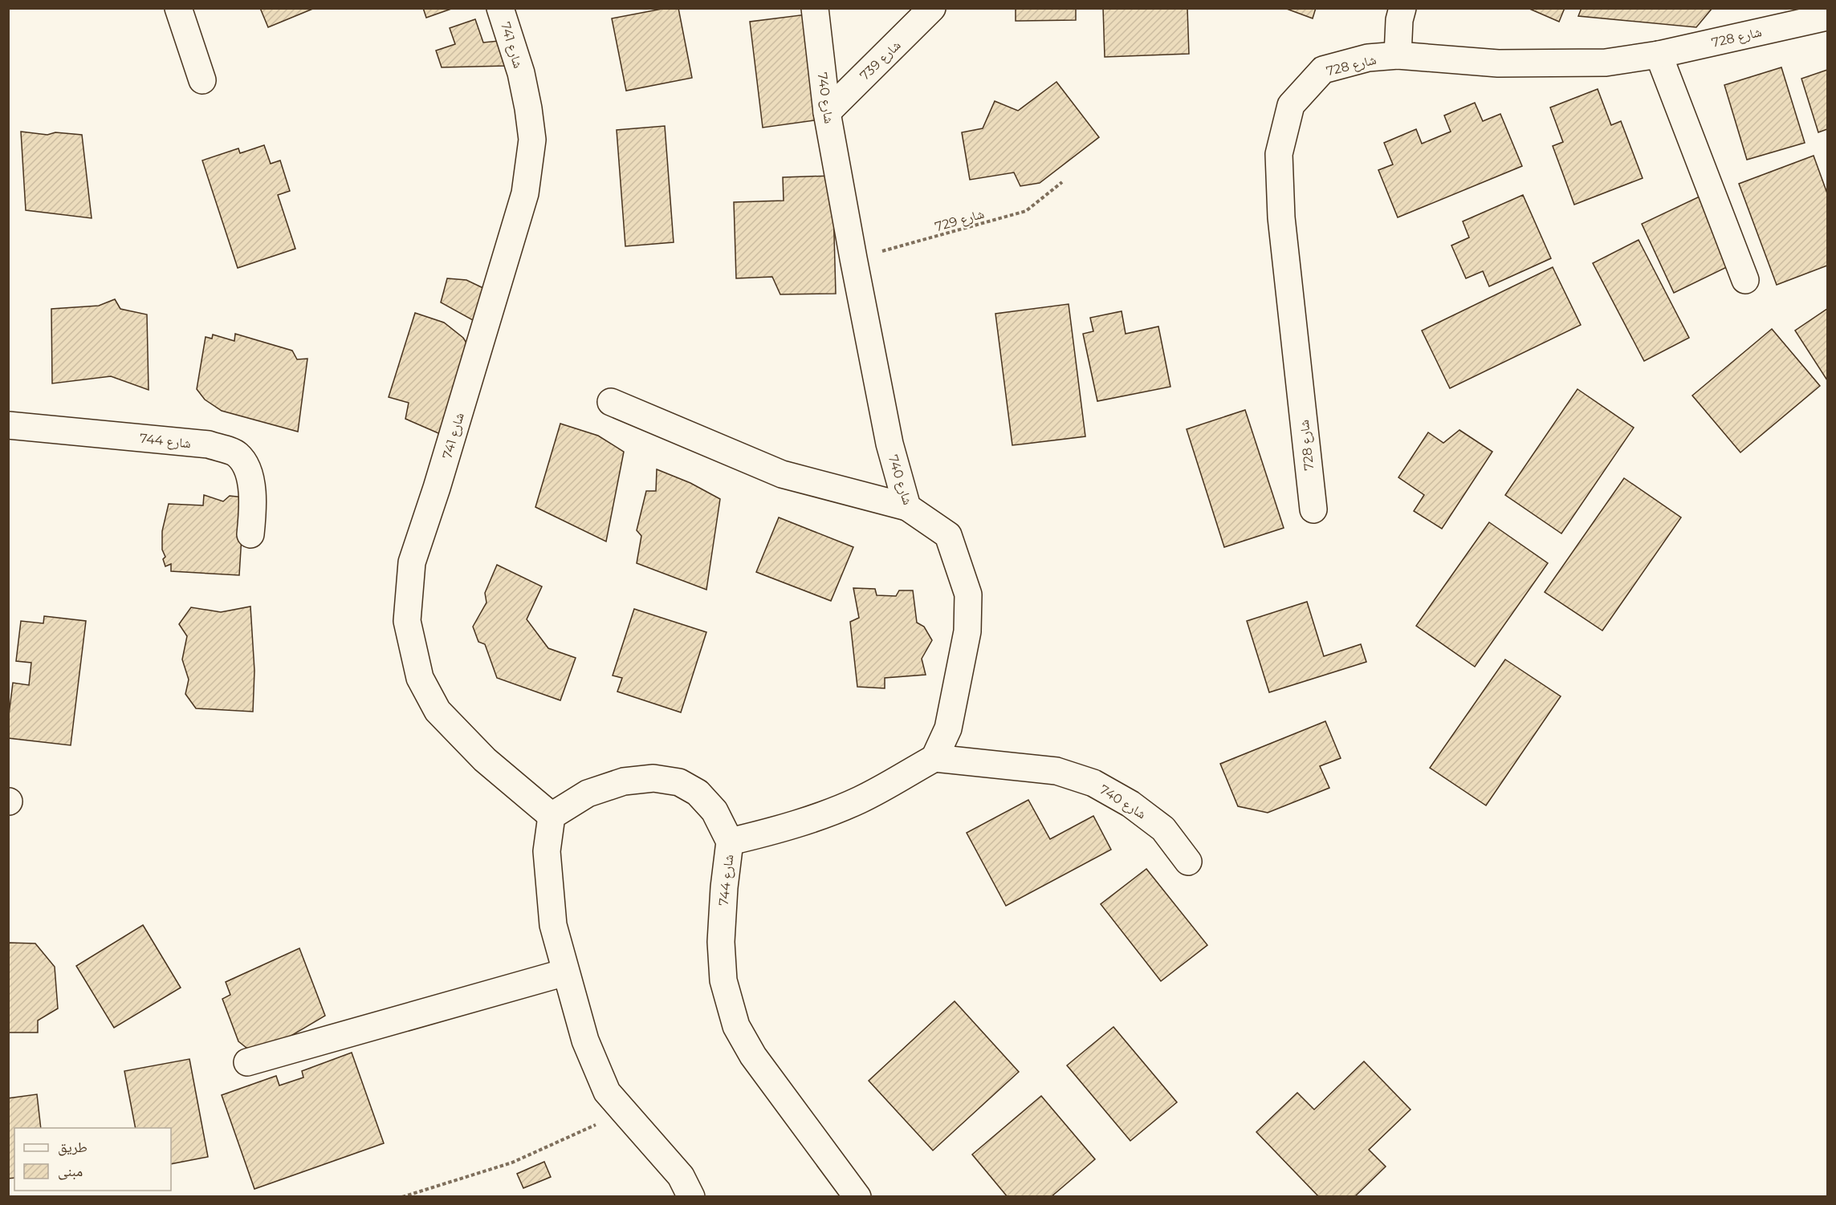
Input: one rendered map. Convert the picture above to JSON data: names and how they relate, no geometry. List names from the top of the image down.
{
  "streets": {
    "street": [
      "شارع 728",
      "شارع 741",
      "شارع 739",
      "شارع 740",
      "شارع 744"
    ],
    "path": ["شارع 729"]
  },
  "crossings": [
    ["شارع 741", "شارع 744"],
    ["شارع 739", "شارع 740"],
    ["شارع 740", "شارع 729"]
  ],
  "legend": ["طريق", "مبنى"]
}
